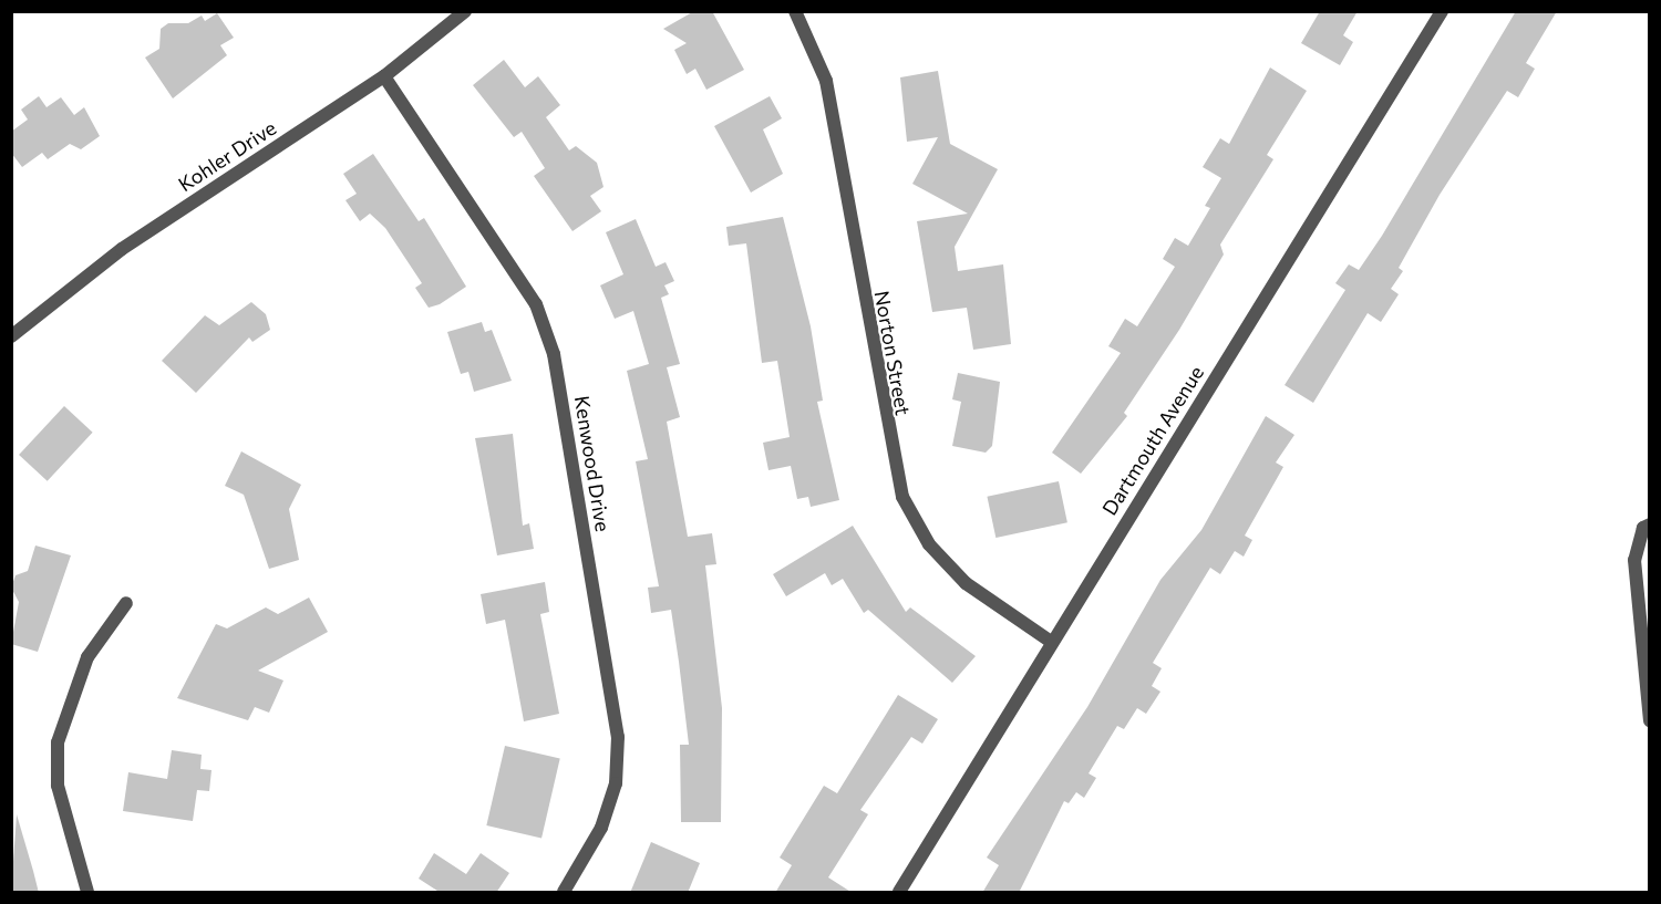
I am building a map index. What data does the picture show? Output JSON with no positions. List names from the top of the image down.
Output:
{
  "streets": {
    "street": [
      "Kohler Drive",
      "Norton Street",
      "Dartmouth Avenue",
      "Kenwood Drive"
    ]
  },
  "crossings": [
    ["Kohler Drive", "Kenwood Drive"],
    ["Norton Street", "Dartmouth Avenue"]
  ]
}
